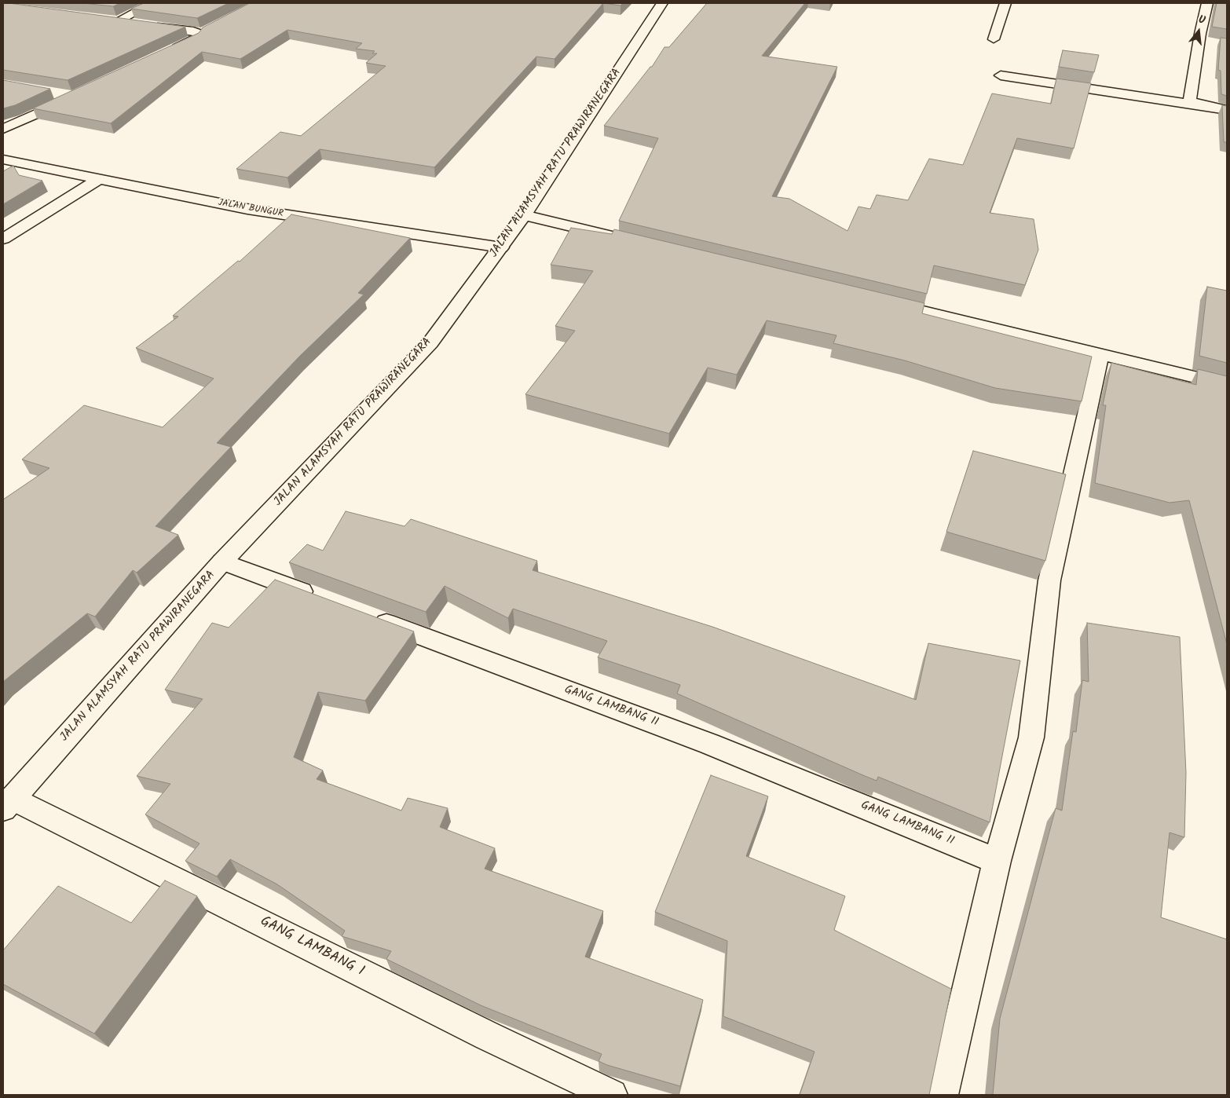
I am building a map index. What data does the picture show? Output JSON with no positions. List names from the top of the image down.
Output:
{
  "streets": {
    "street": [
      "JALAN ALAMSYAH RATU PRAWIRANEGARA",
      "JALAN BUNGUR",
      "GANG LAMBANG II",
      "GANG LAMBANG 1"
    ]
  },
  "crossings": [
    ["JALAN ALAMSYAH RATU PRAWIRANEGARA", "JALAN BUNGUR"],
    ["JALAN ALAMSYAH RATU PRAWIRANEGARA", "GANG LAMBANG 1"]
  ],
  "north": "top"
}
